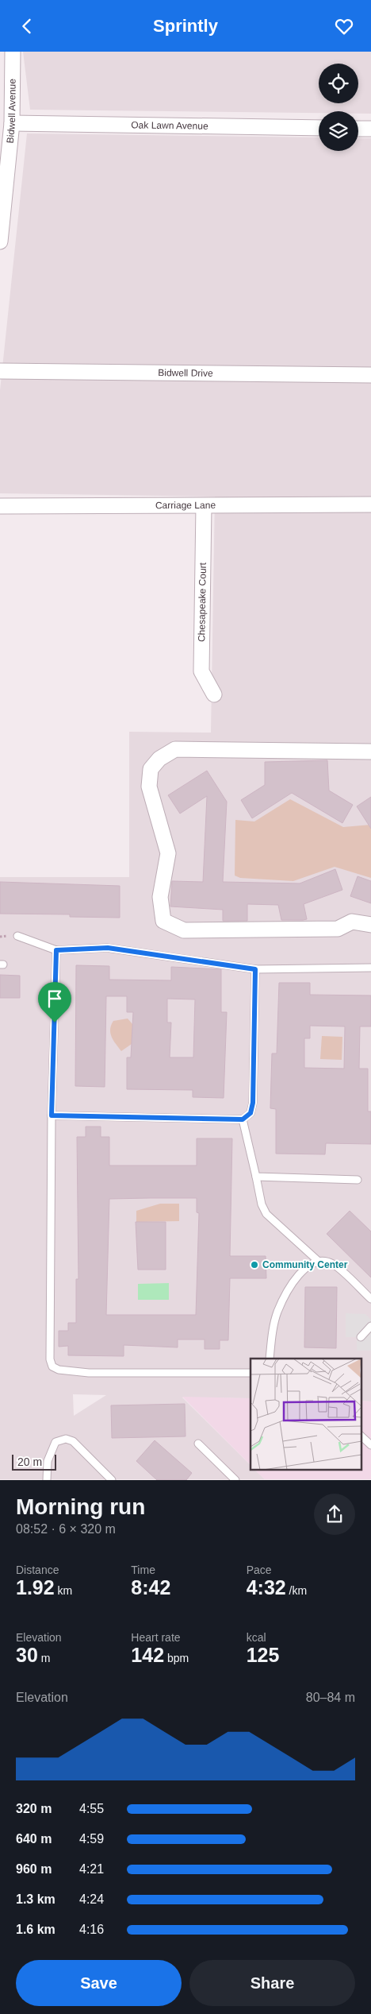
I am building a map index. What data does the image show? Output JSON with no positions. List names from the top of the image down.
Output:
{
  "streets": {
    "street": [
      "Bidwell Avenue",
      "Oak Lawn Avenue",
      "Bidwell Drive",
      "Carriage Lane",
      "Chesapeake Court"
    ]
  },
  "crossings": [
    ["Bidwell Avenue", "Oak Lawn Avenue"],
    ["Carriage Lane", "Chesapeake Court"]
  ],
  "places": ["Community Center"],
  "scale_bar": "20 m",
  "page": {
    "header": "Sprintly",
    "scale": "20 m",
    "heading": ["Morning run", "08:52 · 6 × 320 m"],
    "stats": [
      ["Distance", "1.92 km"],
      ["Time", "8:42"],
      ["Pace", "4:32 /km"],
      ["Elevation", "30 m"],
      ["Heart rate", "142 bpm"],
      ["kcal", "125"]
    ],
    "chart": ["Elevation", "80–84 m"],
    "list": [
      {
        "name": "320 m",
        "note": "4:55"
      },
      {
        "name": "640 m",
        "note": "4:59"
      },
      {
        "name": "960 m",
        "note": "4:21"
      },
      {
        "name": "1.3 km",
        "note": "4:24"
      },
      {
        "name": "1.6 km",
        "note": "4:16"
      }
    ],
    "buttons": ["Save", "Share"]
  }
}
